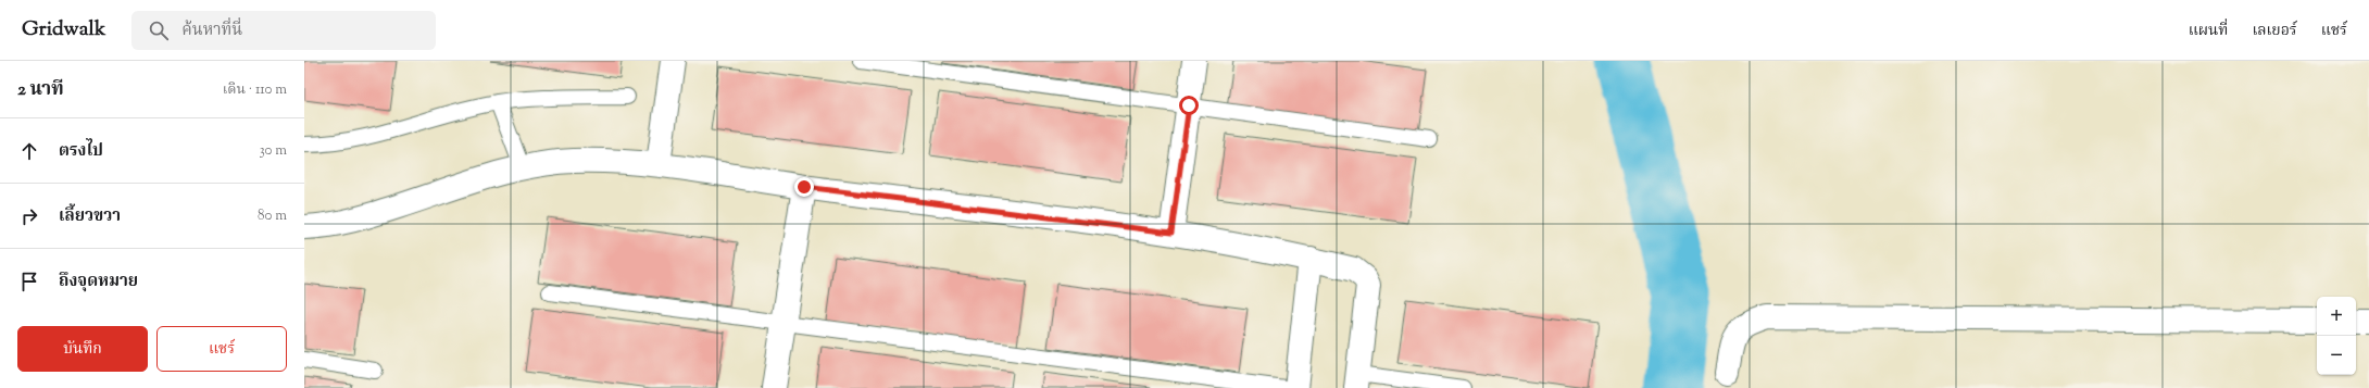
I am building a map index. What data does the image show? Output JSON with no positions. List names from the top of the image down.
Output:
{
  "page": {
    "header": "Gridwalk",
    "search": "ค้นหาที่นี่",
    "nav": ["แผนที่", "เลเยอร์", "แชร์"],
    "heading": ["2 นาที", "เดิน · 110 m"],
    "list": [
      ["ตรงไป", "30 m"],
      ["เลี้ยวขวา", "80 m"],
      "ถึงจุดหมาย"
    ],
    "map_buttons": ["+", "−"],
    "buttons": ["บันทึก", "แชร์"]
  }
}
